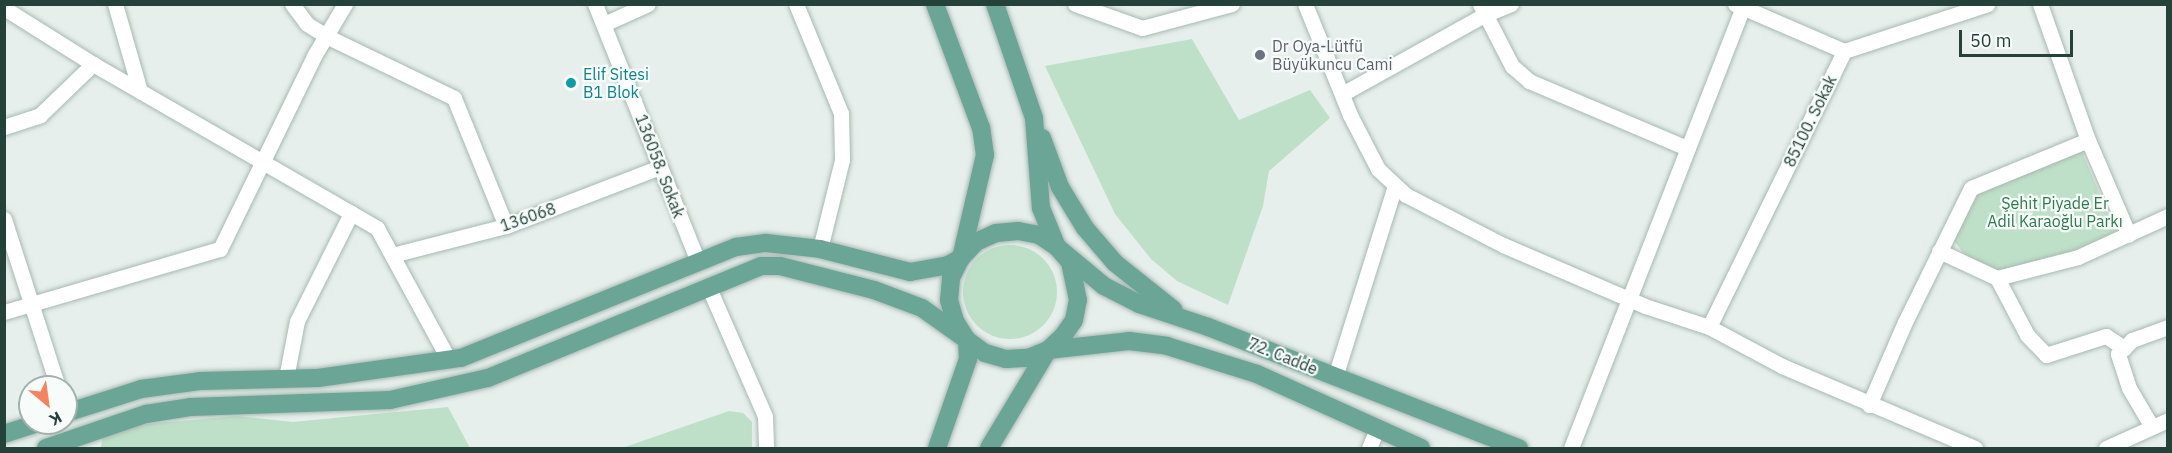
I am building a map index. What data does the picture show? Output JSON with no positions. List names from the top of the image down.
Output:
{
  "streets": {
    "main road": ["72. Cadde"],
    "street": ["85100. Sokak", "136058. Sokak", "136068"]
  },
  "crossings": [
    ["136058. Sokak", "136068"]
  ],
  "parks": ["Şehit Piyade Er Adil Karaoğlu Parkı"],
  "places": ["Dr Oya-Lütfü Büyükuncu Cami", "Elif Sitesi B1 Blok"],
  "scale_bar": "50 m",
  "north": "bottom right"
}
